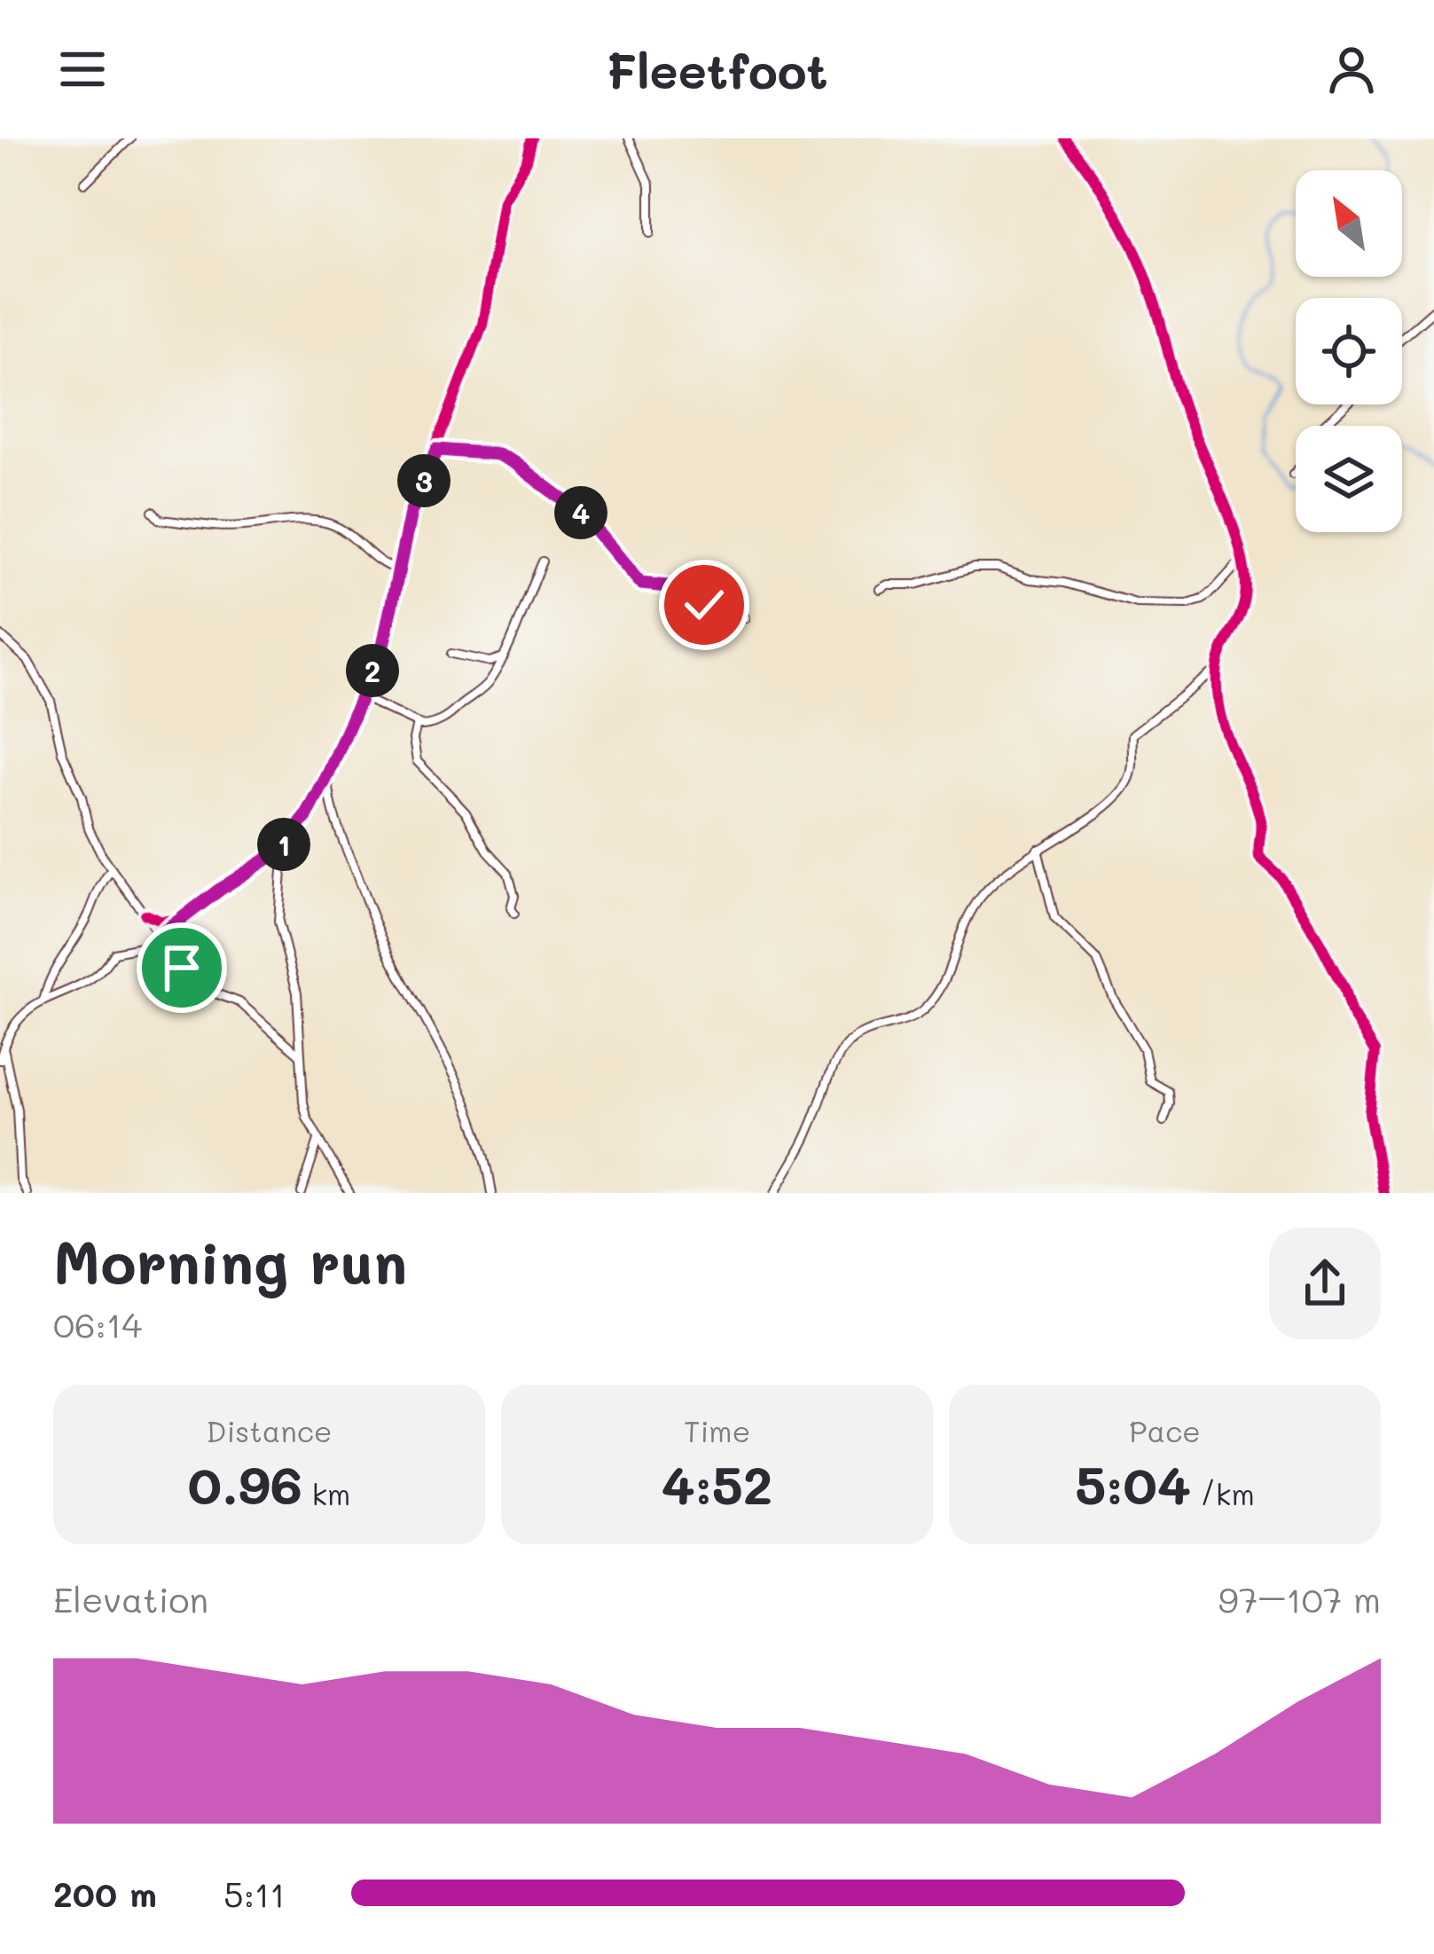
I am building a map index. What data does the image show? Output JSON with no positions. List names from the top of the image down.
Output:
{
  "north": "top left",
  "page": {
    "header": "Fleetfoot",
    "pins": [
      "3",
      "4",
      "2",
      "1"
    ],
    "heading": ["Morning run", "06:14"],
    "stats": [
      ["Distance", "0.96 km"],
      ["Time", "4:52"],
      ["Pace", "5:04 /km"]
    ],
    "chart": ["Elevation", "97–107 m"],
    "list": [
      {
        "name": "200 m",
        "note": "5:11"
      }
    ]
  }
}
